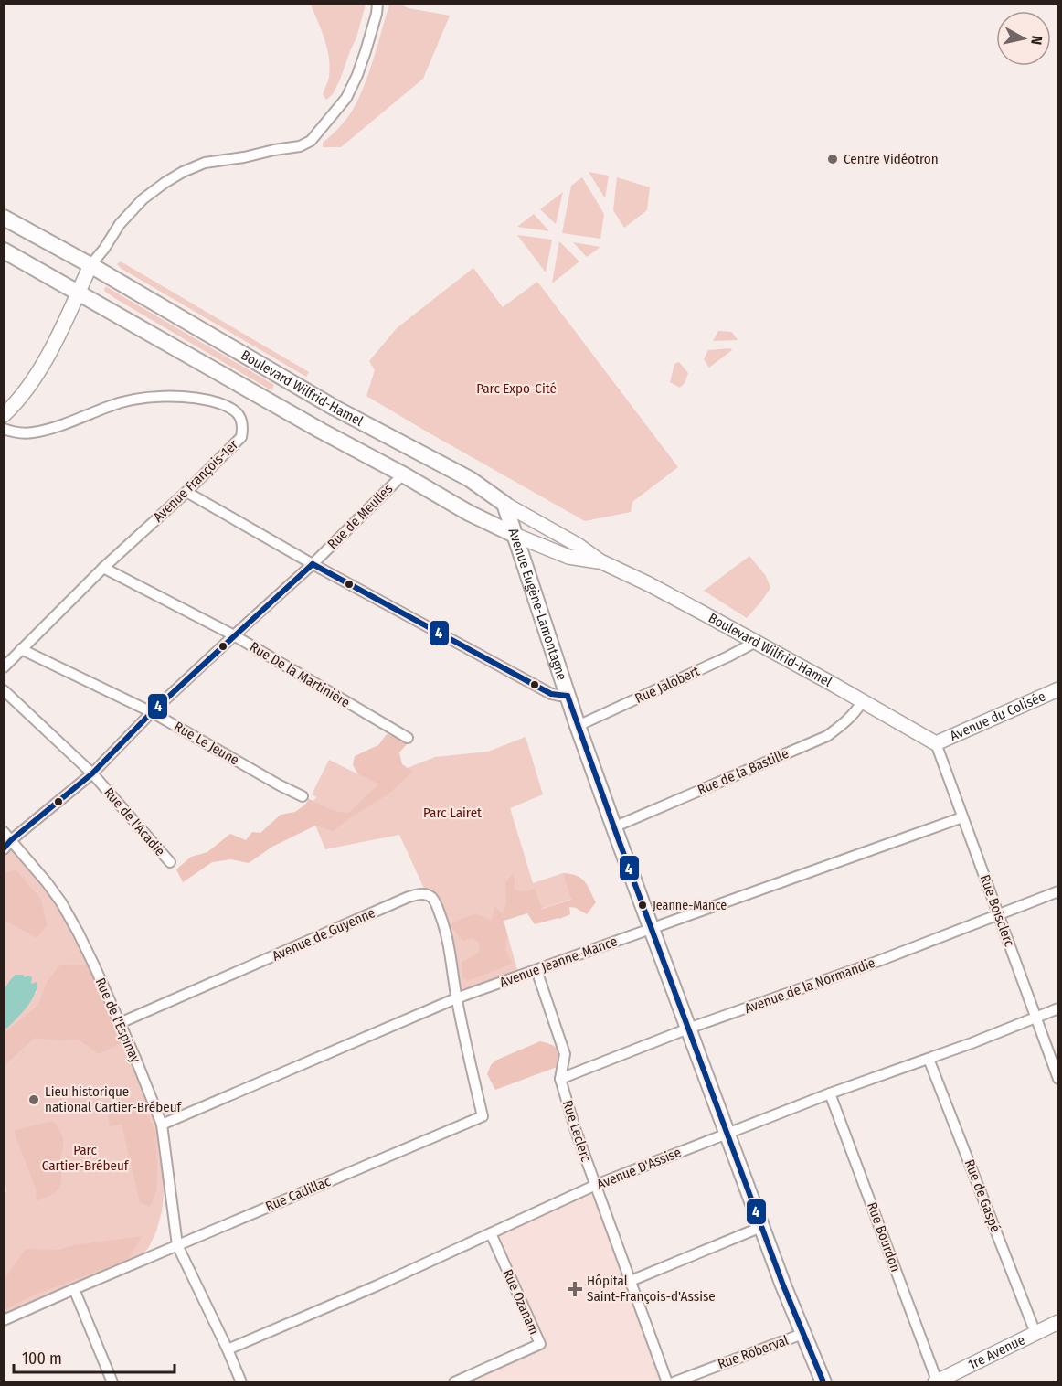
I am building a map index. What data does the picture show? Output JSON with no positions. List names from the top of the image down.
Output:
{
  "streets": {
    "main road": ["Boulevard Wilfrid-Hamel", "Avenue Eugène-Lamontagne"],
    "street": [
      "Avenue François-1er",
      "Rue de Meulles",
      "Rue De la Martinière",
      "Rue Jalobert",
      "Avenue du Colisée",
      "Rue Le Jeune",
      "Rue de la Bastille",
      "Rue de l'Acadie",
      "Rue Boisclerc",
      "Avenue de Guyenne",
      "Avenue Jeanne-Mance",
      "Avenue de la Normandie",
      "Rue de l'Espinay",
      "Rue Leclerc",
      "Avenue D'Assise",
      "Rue Cadillac",
      "Rue de Gaspé",
      "Rue Bourdon",
      "Rue Ozanam",
      "Rue Roberval",
      "1re Avenue"
    ]
  },
  "crossings": [
    ["Boulevard Wilfrid-Hamel", "Rue de Meulles"],
    ["Boulevard Wilfrid-Hamel", "Avenue Eugène-Lamontagne"],
    ["Boulevard Wilfrid-Hamel", "Rue Jalobert"],
    ["Boulevard Wilfrid-Hamel", "Avenue du Colisée"],
    ["Boulevard Wilfrid-Hamel", "Rue de la Bastille"],
    ["Boulevard Wilfrid-Hamel", "Rue Boisclerc"],
    ["Avenue François-1er", "Rue De la Martinière"],
    ["Avenue François-1er", "Rue Le Jeune"],
    ["Rue de Meulles", "Rue De la Martinière"],
    ["Rue de Meulles", "Rue Le Jeune"],
    ["Rue de Meulles", "Rue de l'Acadie"],
    ["Rue de Meulles", "Rue de l'Espinay"],
    ["Avenue Eugène-Lamontagne", "Rue Jalobert"],
    ["Avenue Eugène-Lamontagne", "Rue de la Bastille"],
    ["Avenue Eugène-Lamontagne", "Avenue Jeanne-Mance"],
    ["Avenue Eugène-Lamontagne", "Avenue de la Normandie"],
    ["Avenue Eugène-Lamontagne", "Avenue D'Assise"],
    ["Avenue Eugène-Lamontagne", "Rue Roberval"],
    ["Avenue du Colisée", "Rue Boisclerc"],
    ["Rue Boisclerc", "Avenue Jeanne-Mance"],
    ["Rue Boisclerc", "Avenue de la Normandie"],
    ["Rue Boisclerc", "Avenue D'Assise"],
    ["Avenue de Guyenne", "Avenue Jeanne-Mance"],
    ["Avenue de Guyenne", "Rue de l'Espinay"],
    ["Avenue de Guyenne", "Rue Cadillac"],
    ["Avenue Jeanne-Mance", "Rue de l'Espinay"],
    ["Avenue Jeanne-Mance", "Rue Leclerc"],
    ["Avenue Jeanne-Mance", "Rue Cadillac"],
    ["Avenue de la Normandie", "Rue Leclerc"],
    ["Rue de l'Espinay", "Avenue D'Assise"],
    ["Rue de l'Espinay", "Rue Cadillac"],
    ["Rue Leclerc", "Avenue D'Assise"],
    ["Avenue D'Assise", "Rue de Gaspé"],
    ["Avenue D'Assise", "Rue Bourdon"],
    ["Avenue D'Assise", "Rue Ozanam"],
    ["Rue de Gaspé", "1re Avenue"],
    ["Rue Bourdon", "1re Avenue"]
  ],
  "parks": ["Parc Expo-Cité", "Parc Lairet", "Parc Cartier-Brébeuf"],
  "places": {
    "other": ["Centre Vidéotron", "Jeanne-Mance", "Lieu historique national Cartier-Brébeuf"],
    "health": ["Hôpital Saint-François-d'Assise"]
  },
  "lines": ["transit line 4"],
  "scale_bar": "100 m",
  "north": "right"
}
